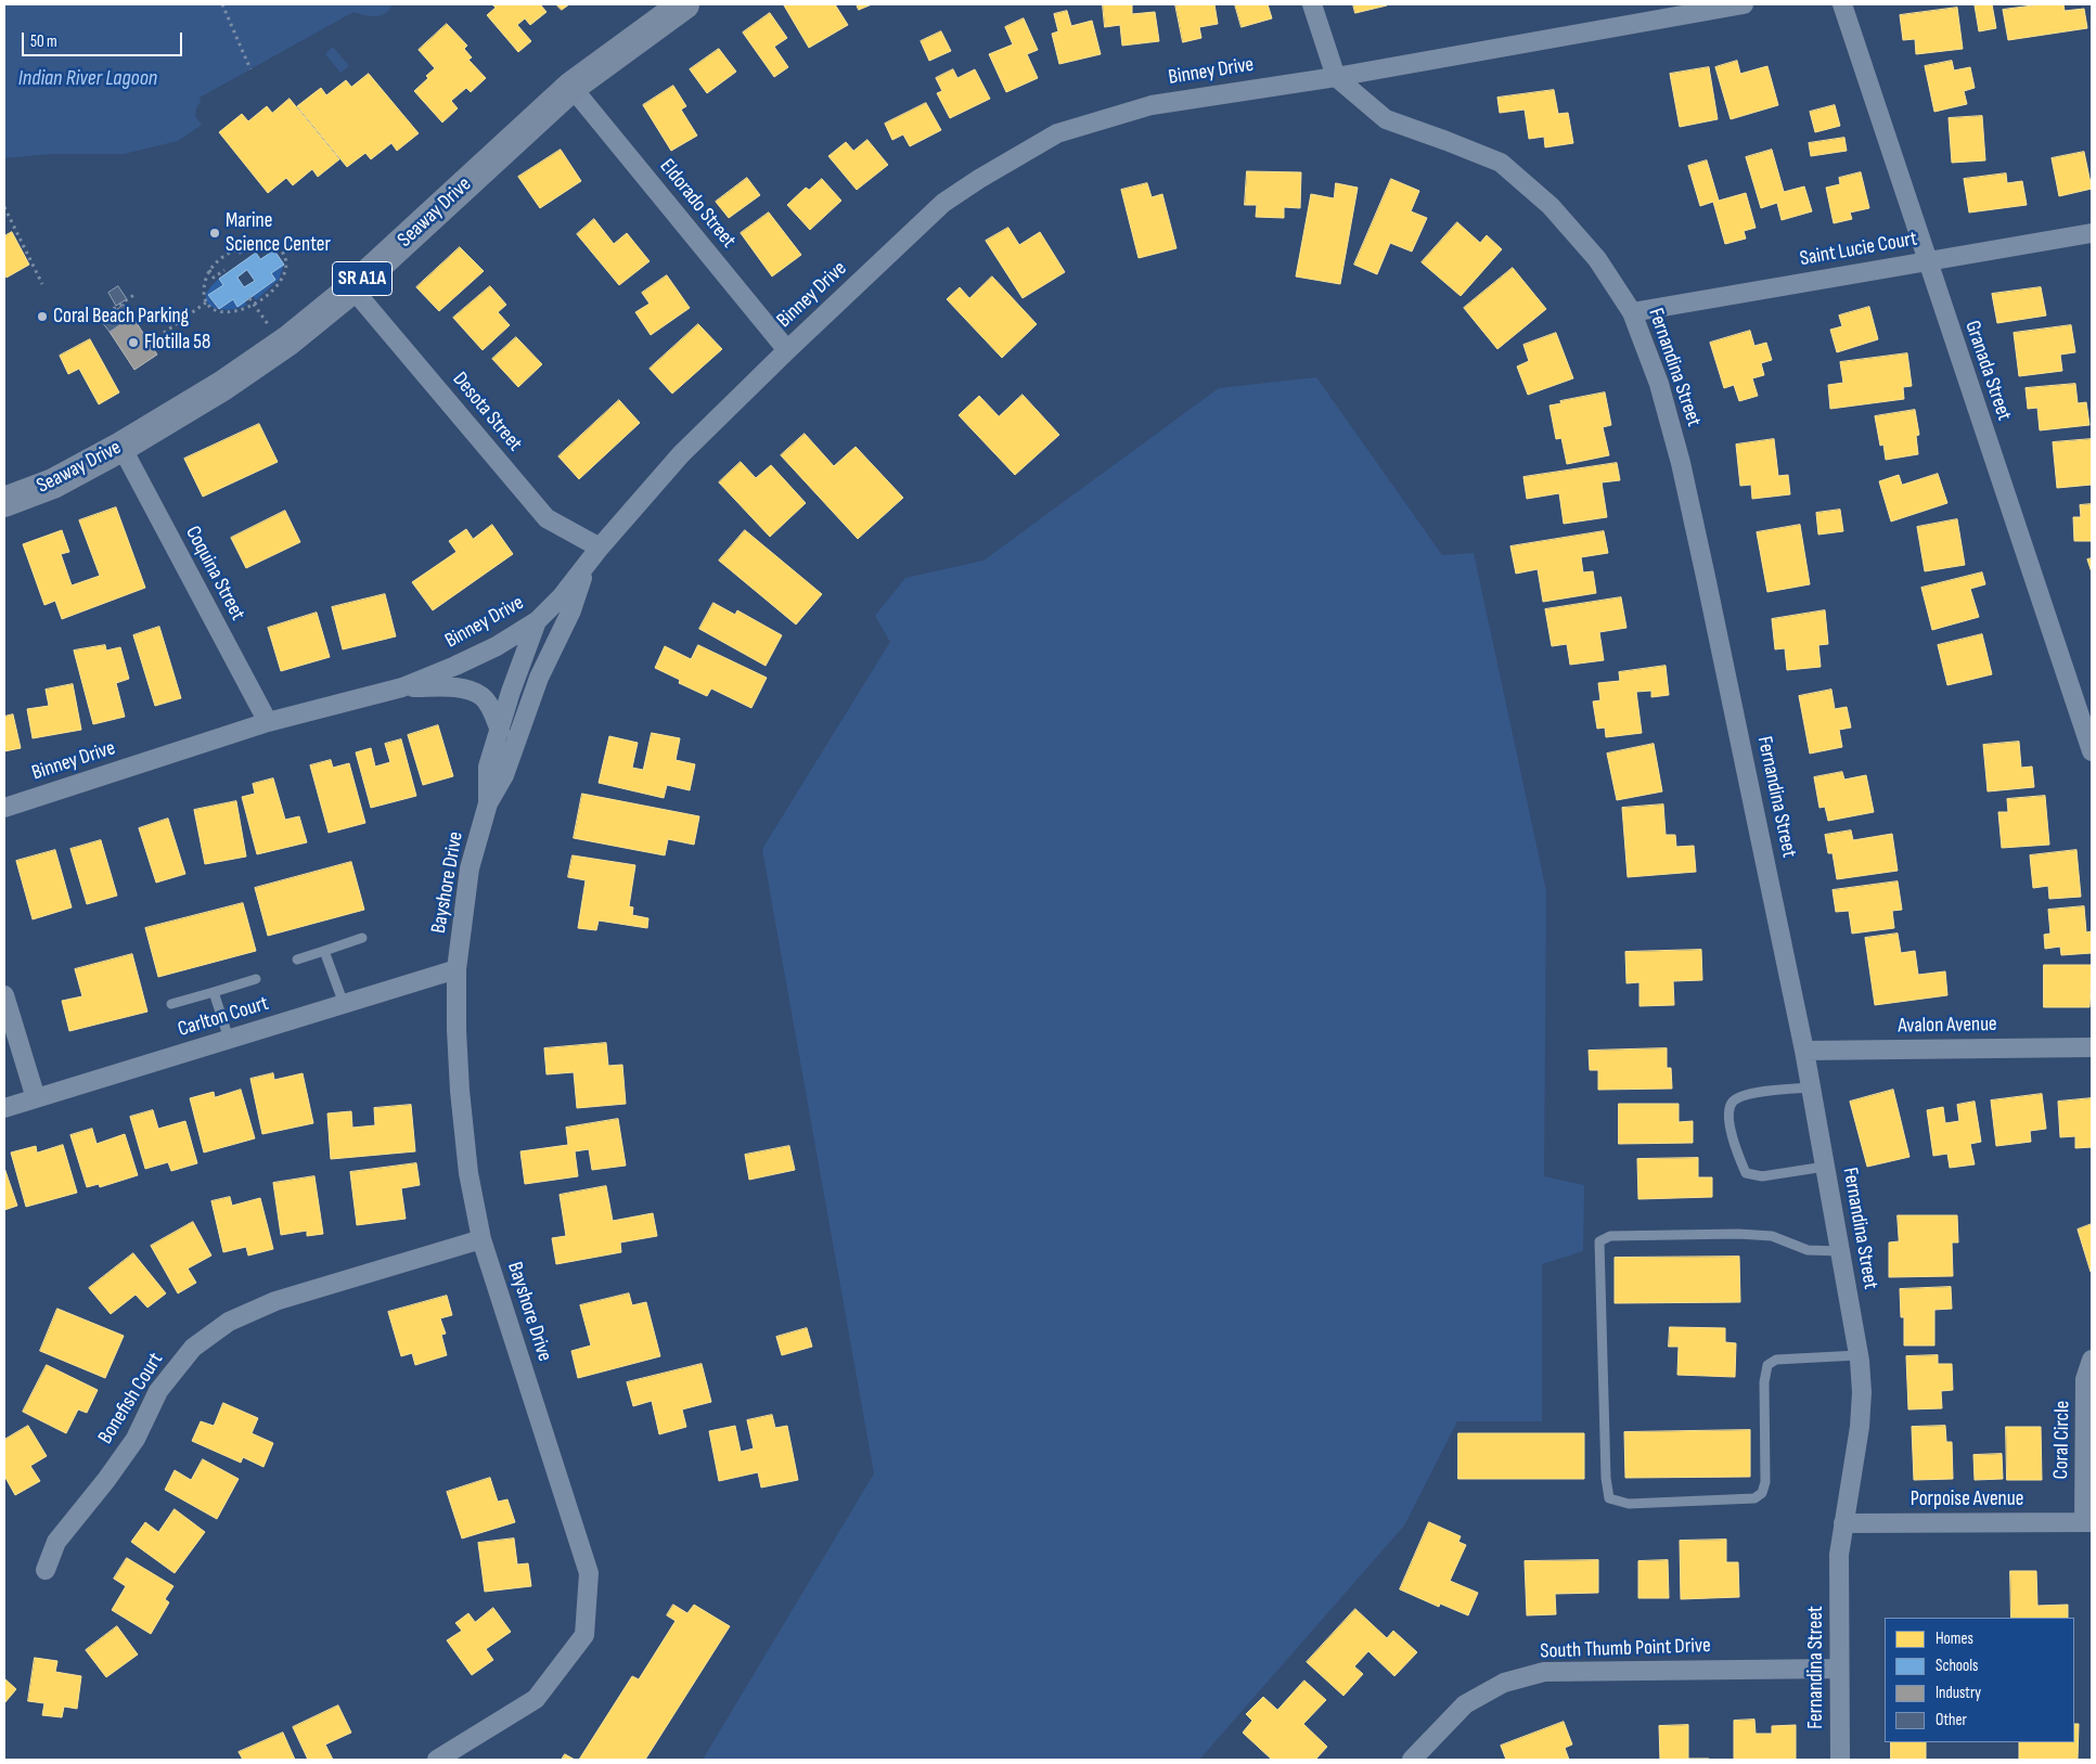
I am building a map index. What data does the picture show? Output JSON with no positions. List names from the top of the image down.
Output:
{
  "streets": {
    "main road": ["Seaway Drive", "SR A1A"],
    "street": [
      "Binney Drive",
      "Eldorado Street",
      "Saint Lucie Court",
      "Fernandina Street",
      "Granada Street",
      "Desota Street",
      "Coquina Street",
      "Bayshore Drive",
      "Carlton Court",
      "Avalon Avenue",
      "Bonefish Court",
      "Coral Circle",
      "Porpoise Avenue",
      "South Thumb Point Drive"
    ]
  },
  "crossings": [
    ["Binney Drive", "Eldorado Street"],
    ["Binney Drive", "Fernandina Street"],
    ["Binney Drive", "Desota Street"],
    ["Binney Drive", "Coquina Street"],
    ["Binney Drive", "Bayshore Drive"],
    ["Eldorado Street", "Seaway Drive"],
    ["Seaway Drive", "Desota Street"],
    ["Seaway Drive", "Coquina Street"],
    ["Saint Lucie Court", "Fernandina Street"],
    ["Saint Lucie Court", "Granada Street"],
    ["Fernandina Street", "Avalon Avenue"],
    ["Fernandina Street", "Porpoise Avenue"],
    ["Fernandina Street", "South Thumb Point Drive"],
    ["Bayshore Drive", "Carlton Court"],
    ["Bayshore Drive", "Bonefish Court"],
    ["Coral Circle", "Porpoise Avenue"]
  ],
  "water": ["Indian River Lagoon"],
  "places": ["Marine Science Center", "Coral Beach Parking", "Flotilla 58"],
  "legend": [
    "Homes",
    "Schools",
    "Industry",
    "Other"
  ],
  "scale_bar": "50 m"
}
